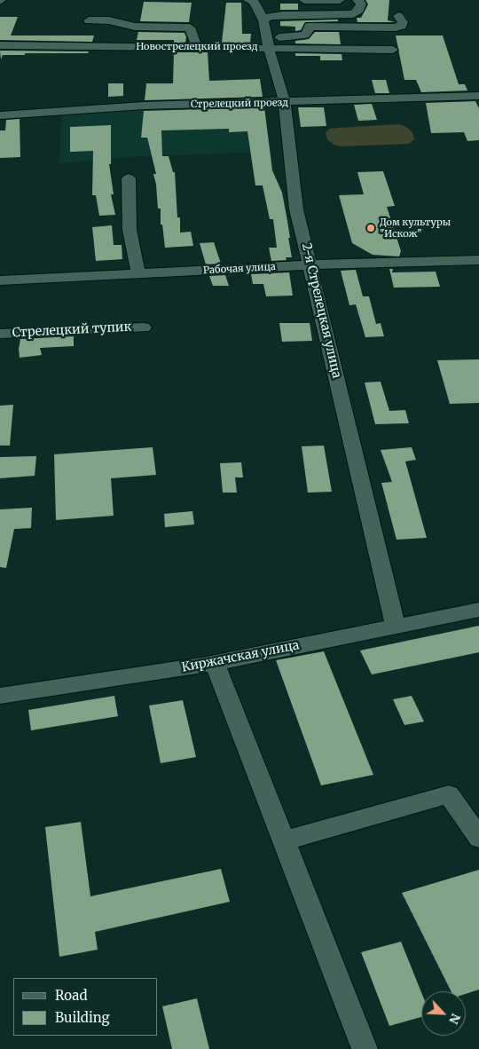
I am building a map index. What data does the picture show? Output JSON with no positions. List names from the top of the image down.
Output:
{
  "streets": {
    "street": [
      "Новострелецкий проезд",
      "Стрелецкий проезд",
      "Рабочая улица",
      "2-я Стрелецкая улица",
      "Стрелецкий тупик",
      "Киржачская улица"
    ]
  },
  "crossings": [
    ["Новострелецкий проезд", "2-я Стрелецкая улица"],
    ["Стрелецкий проезд", "2-я Стрелецкая улица"],
    ["Рабочая улица", "2-я Стрелецкая улица"],
    ["2-я Стрелецкая улица", "Киржачская улица"]
  ],
  "places": ["Дом культуры \"Искож\""],
  "legend": ["Road", "Building"],
  "north": "bottom right"
}
